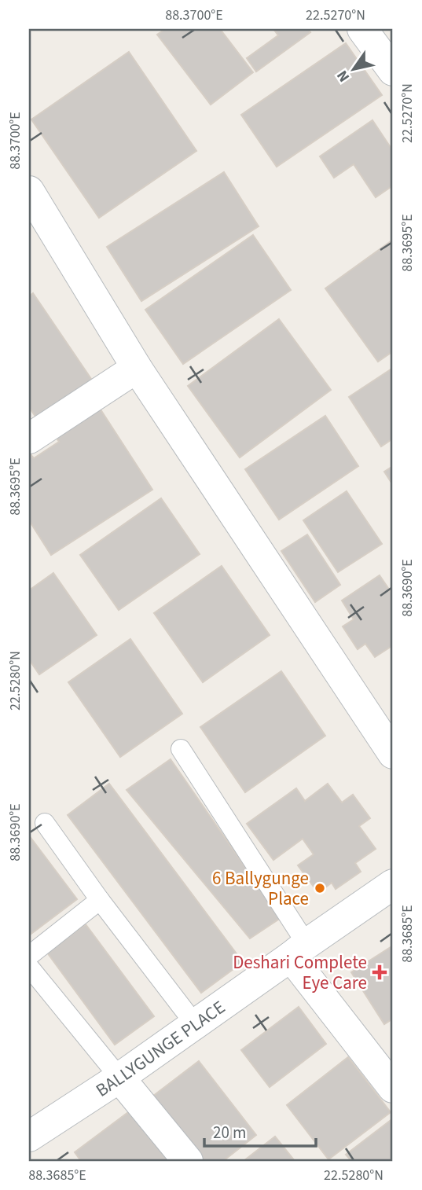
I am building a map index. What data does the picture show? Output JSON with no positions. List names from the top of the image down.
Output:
{
  "streets": {
    "street": ["BALLYGUNGE PLACE"]
  },
  "places": {
    "other": ["6 Ballygunge Place"],
    "health": ["Deshari Complete Eye Care"]
  },
  "scale_bar": "20 m",
  "north": "bottom left",
  "coordinates": [
    "88.3700°E",
    "22.5270°N",
    "88.3695°E",
    "88.3690°E",
    "22.5280°N",
    "88.3685°E"
  ]
}
